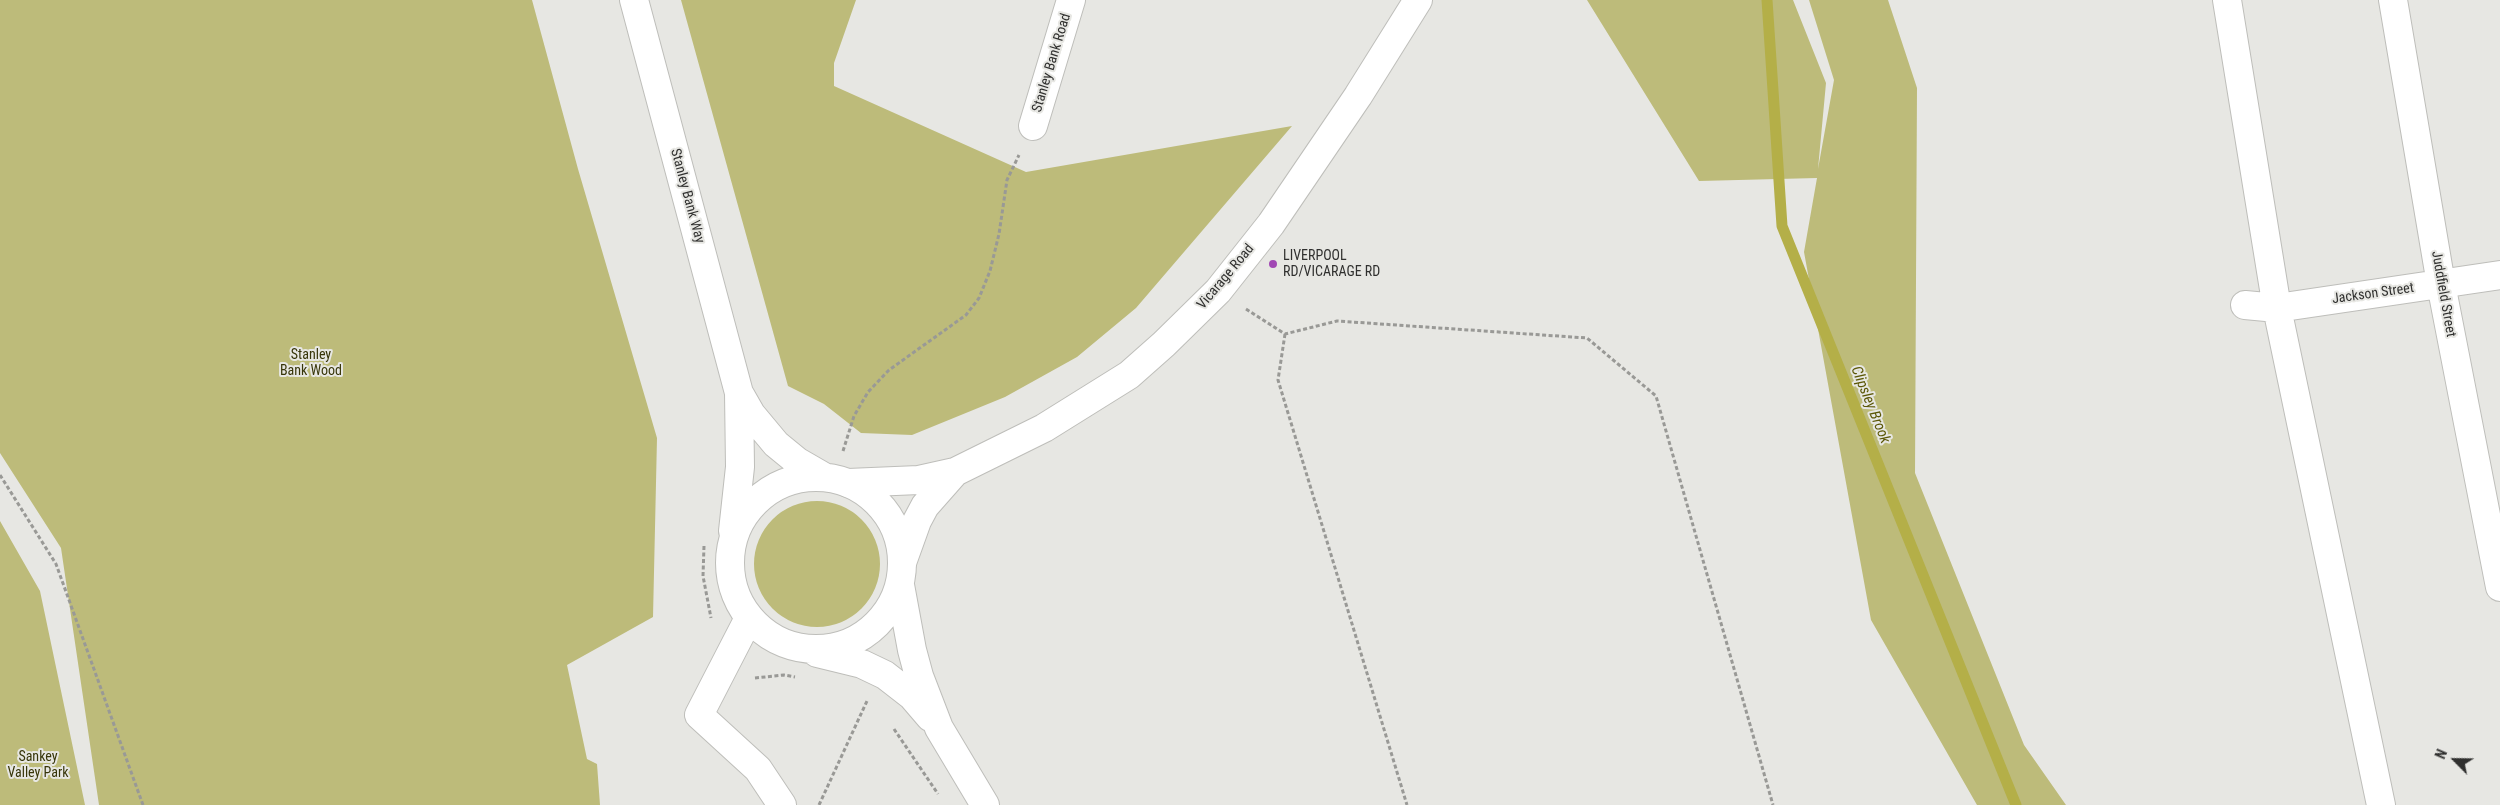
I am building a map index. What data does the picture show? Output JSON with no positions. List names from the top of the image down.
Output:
{
  "streets": {
    "main road": [
      "Stanley Bank Road",
      "Stanley Bank Way",
      "Vicarage Road",
      "Jackson Street",
      "Juddfield Street"
    ]
  },
  "crossings": [
    ["Stanley Bank Way", "Vicarage Road"],
    ["Jackson Street", "Juddfield Street"]
  ],
  "water": ["Clipsley Brook"],
  "parks": ["Stanley Bank Wood", "Sankey Valley Park"],
  "places": ["LIVERPOOL RD/VICARAGE RD"],
  "north": "top left"
}
